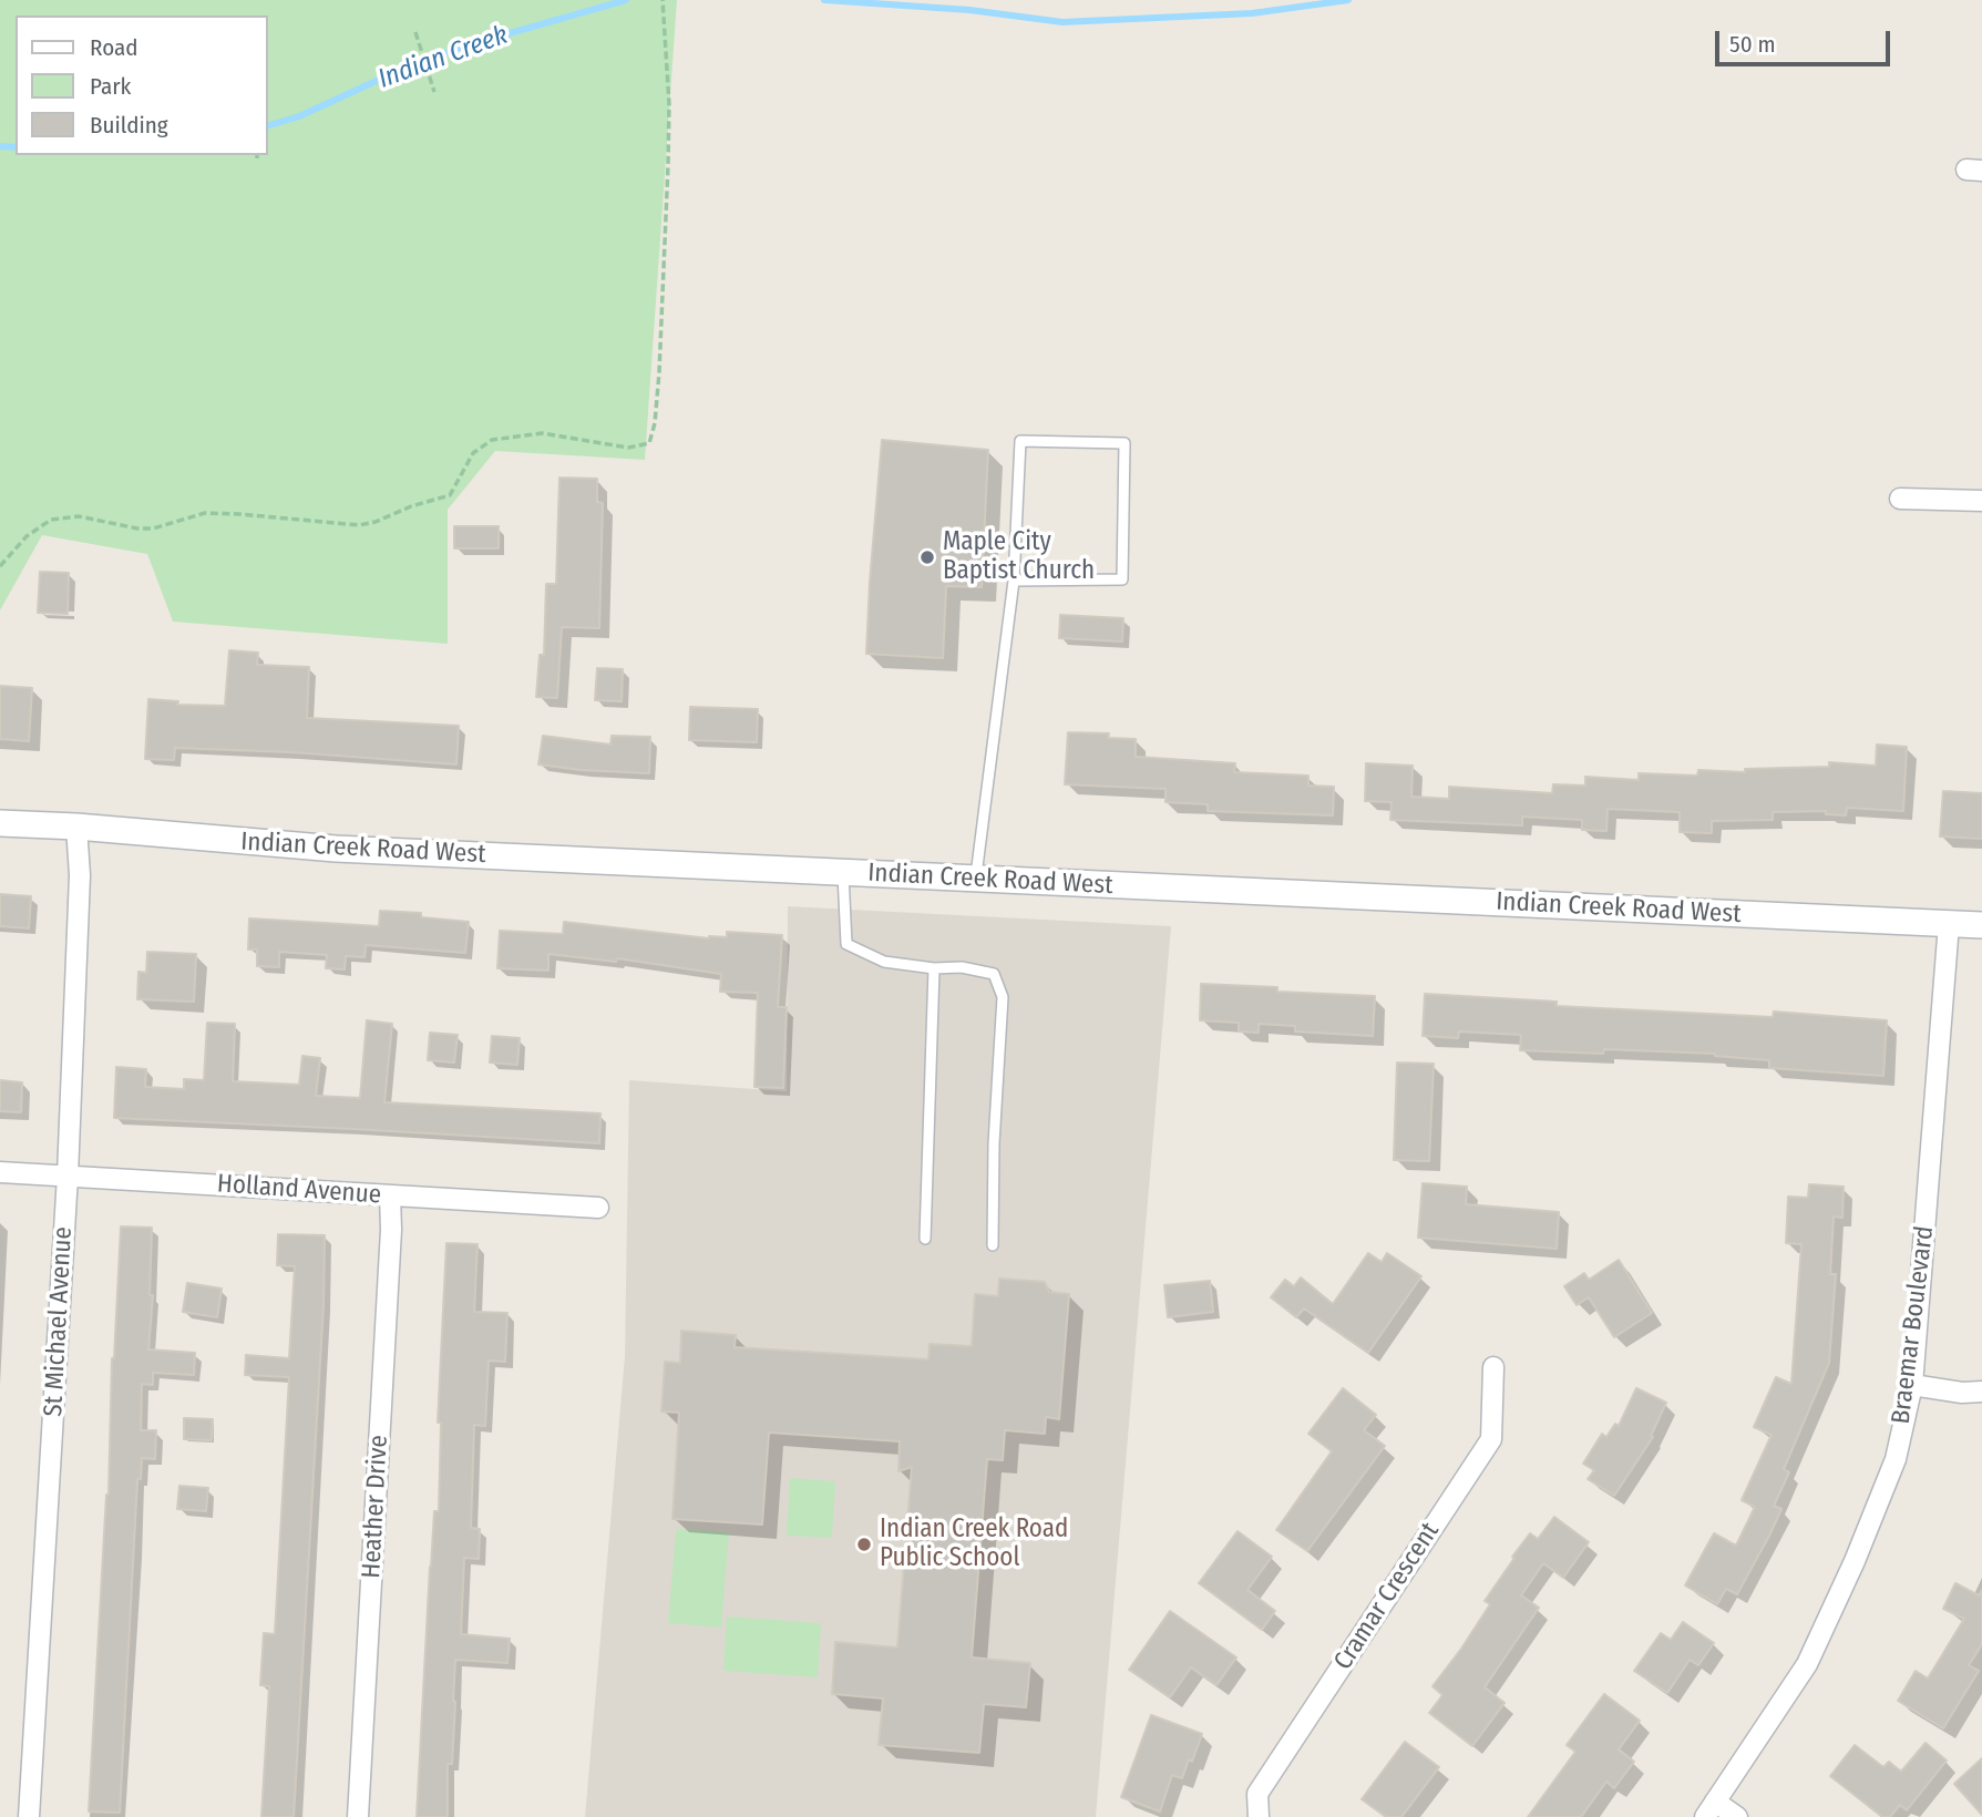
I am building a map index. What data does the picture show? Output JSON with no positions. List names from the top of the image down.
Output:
{
  "streets": {
    "street": [
      "Indian Creek Road West",
      "Holland Avenue",
      "St Michael Avenue",
      "Braemar Boulevard",
      "Heather Drive",
      "Cramar Crescent"
    ]
  },
  "crossings": [
    ["Indian Creek Road West", "St Michael Avenue"],
    ["Indian Creek Road West", "Braemar Boulevard"],
    ["Holland Avenue", "St Michael Avenue"],
    ["Holland Avenue", "Heather Drive"]
  ],
  "water": ["Indian Creek"],
  "places": ["Maple City Baptist Church", "Indian Creek Road Public School"],
  "legend": ["Road", "Park", "Building"],
  "scale_bar": "50 m"
}
